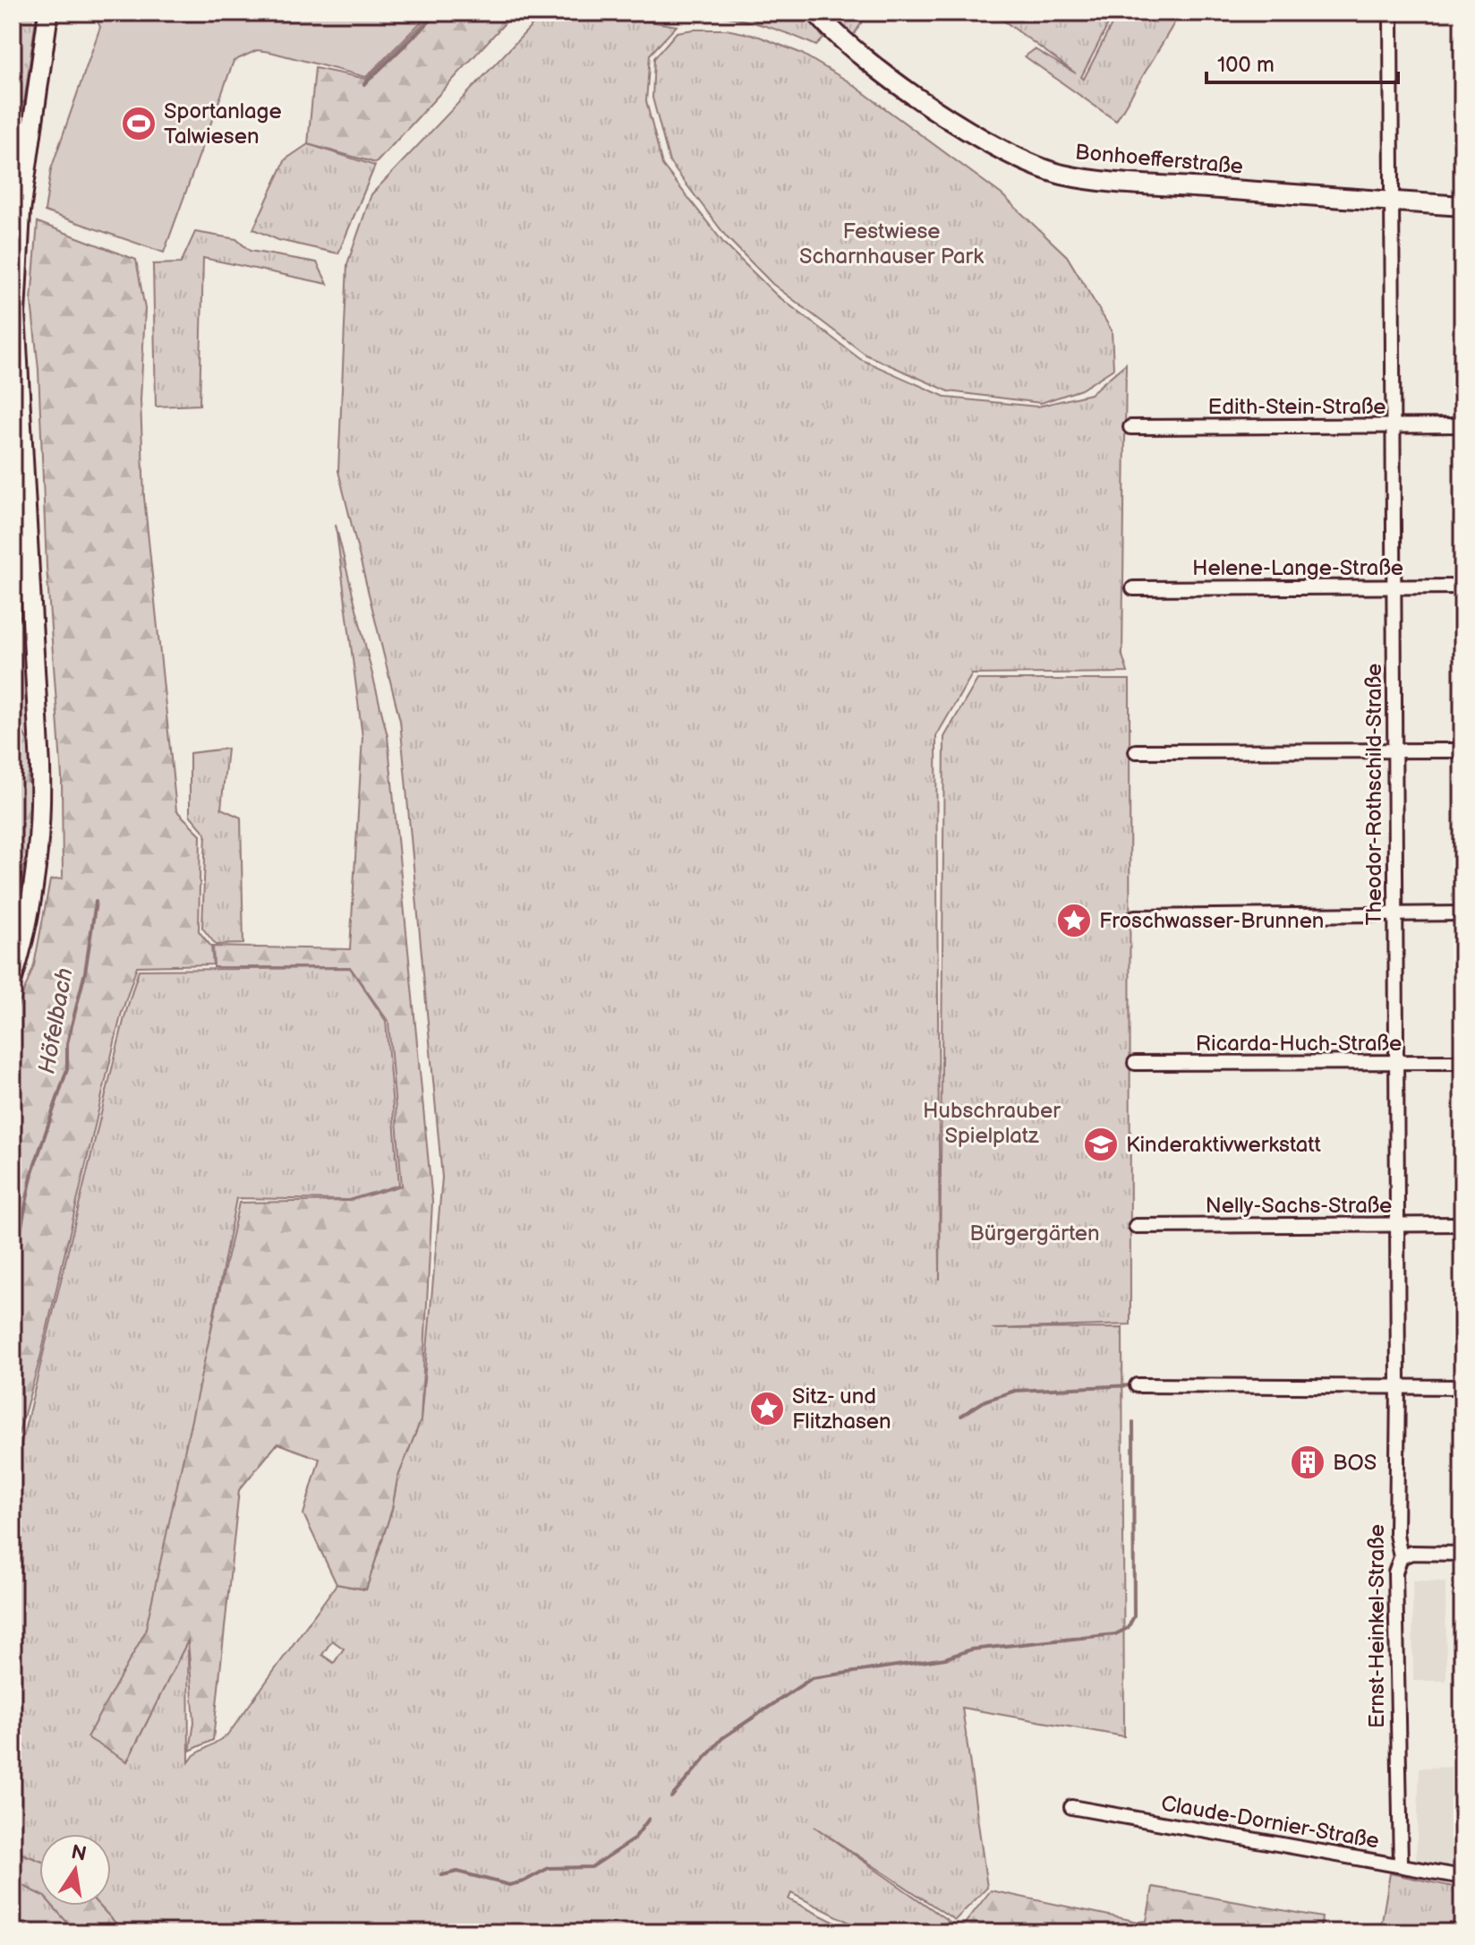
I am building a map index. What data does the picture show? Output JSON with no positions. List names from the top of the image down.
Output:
{
  "streets": {
    "main road": ["Bonhoefferstraße"],
    "street": [
      "Edith-Stein-Straße",
      "Helene-Lange-Straße",
      "Theodor-Rothschild-Straße",
      "Ricarda-Huch-Straße",
      "Nelly-Sachs-Straße",
      "Ernst-Heinkel-Straße",
      "Claude-Dornier-Straße"
    ]
  },
  "crossings": [
    ["Bonhoefferstraße", "Theodor-Rothschild-Straße"],
    ["Edith-Stein-Straße", "Theodor-Rothschild-Straße"],
    ["Helene-Lange-Straße", "Theodor-Rothschild-Straße"],
    ["Theodor-Rothschild-Straße", "Ricarda-Huch-Straße"],
    ["Theodor-Rothschild-Straße", "Nelly-Sachs-Straße"],
    ["Theodor-Rothschild-Straße", "Ernst-Heinkel-Straße"],
    ["Ernst-Heinkel-Straße", "Claude-Dornier-Straße"]
  ],
  "water": ["Höfelbach"],
  "parks": ["Festwiese Scharnhauser Park", "Hubschrauber Spielplatz", "Bürgergärten"],
  "places": {
    "sports": ["Sportanlage Talwiesen"],
    "place": ["Froschwasser-Brunnen", "Sitz- und Flitzhasen"],
    "school or university": ["Kinderaktivwerkstatt"],
    "building": ["BOS"]
  },
  "scale_bar": "100 m",
  "north": "top"
}
